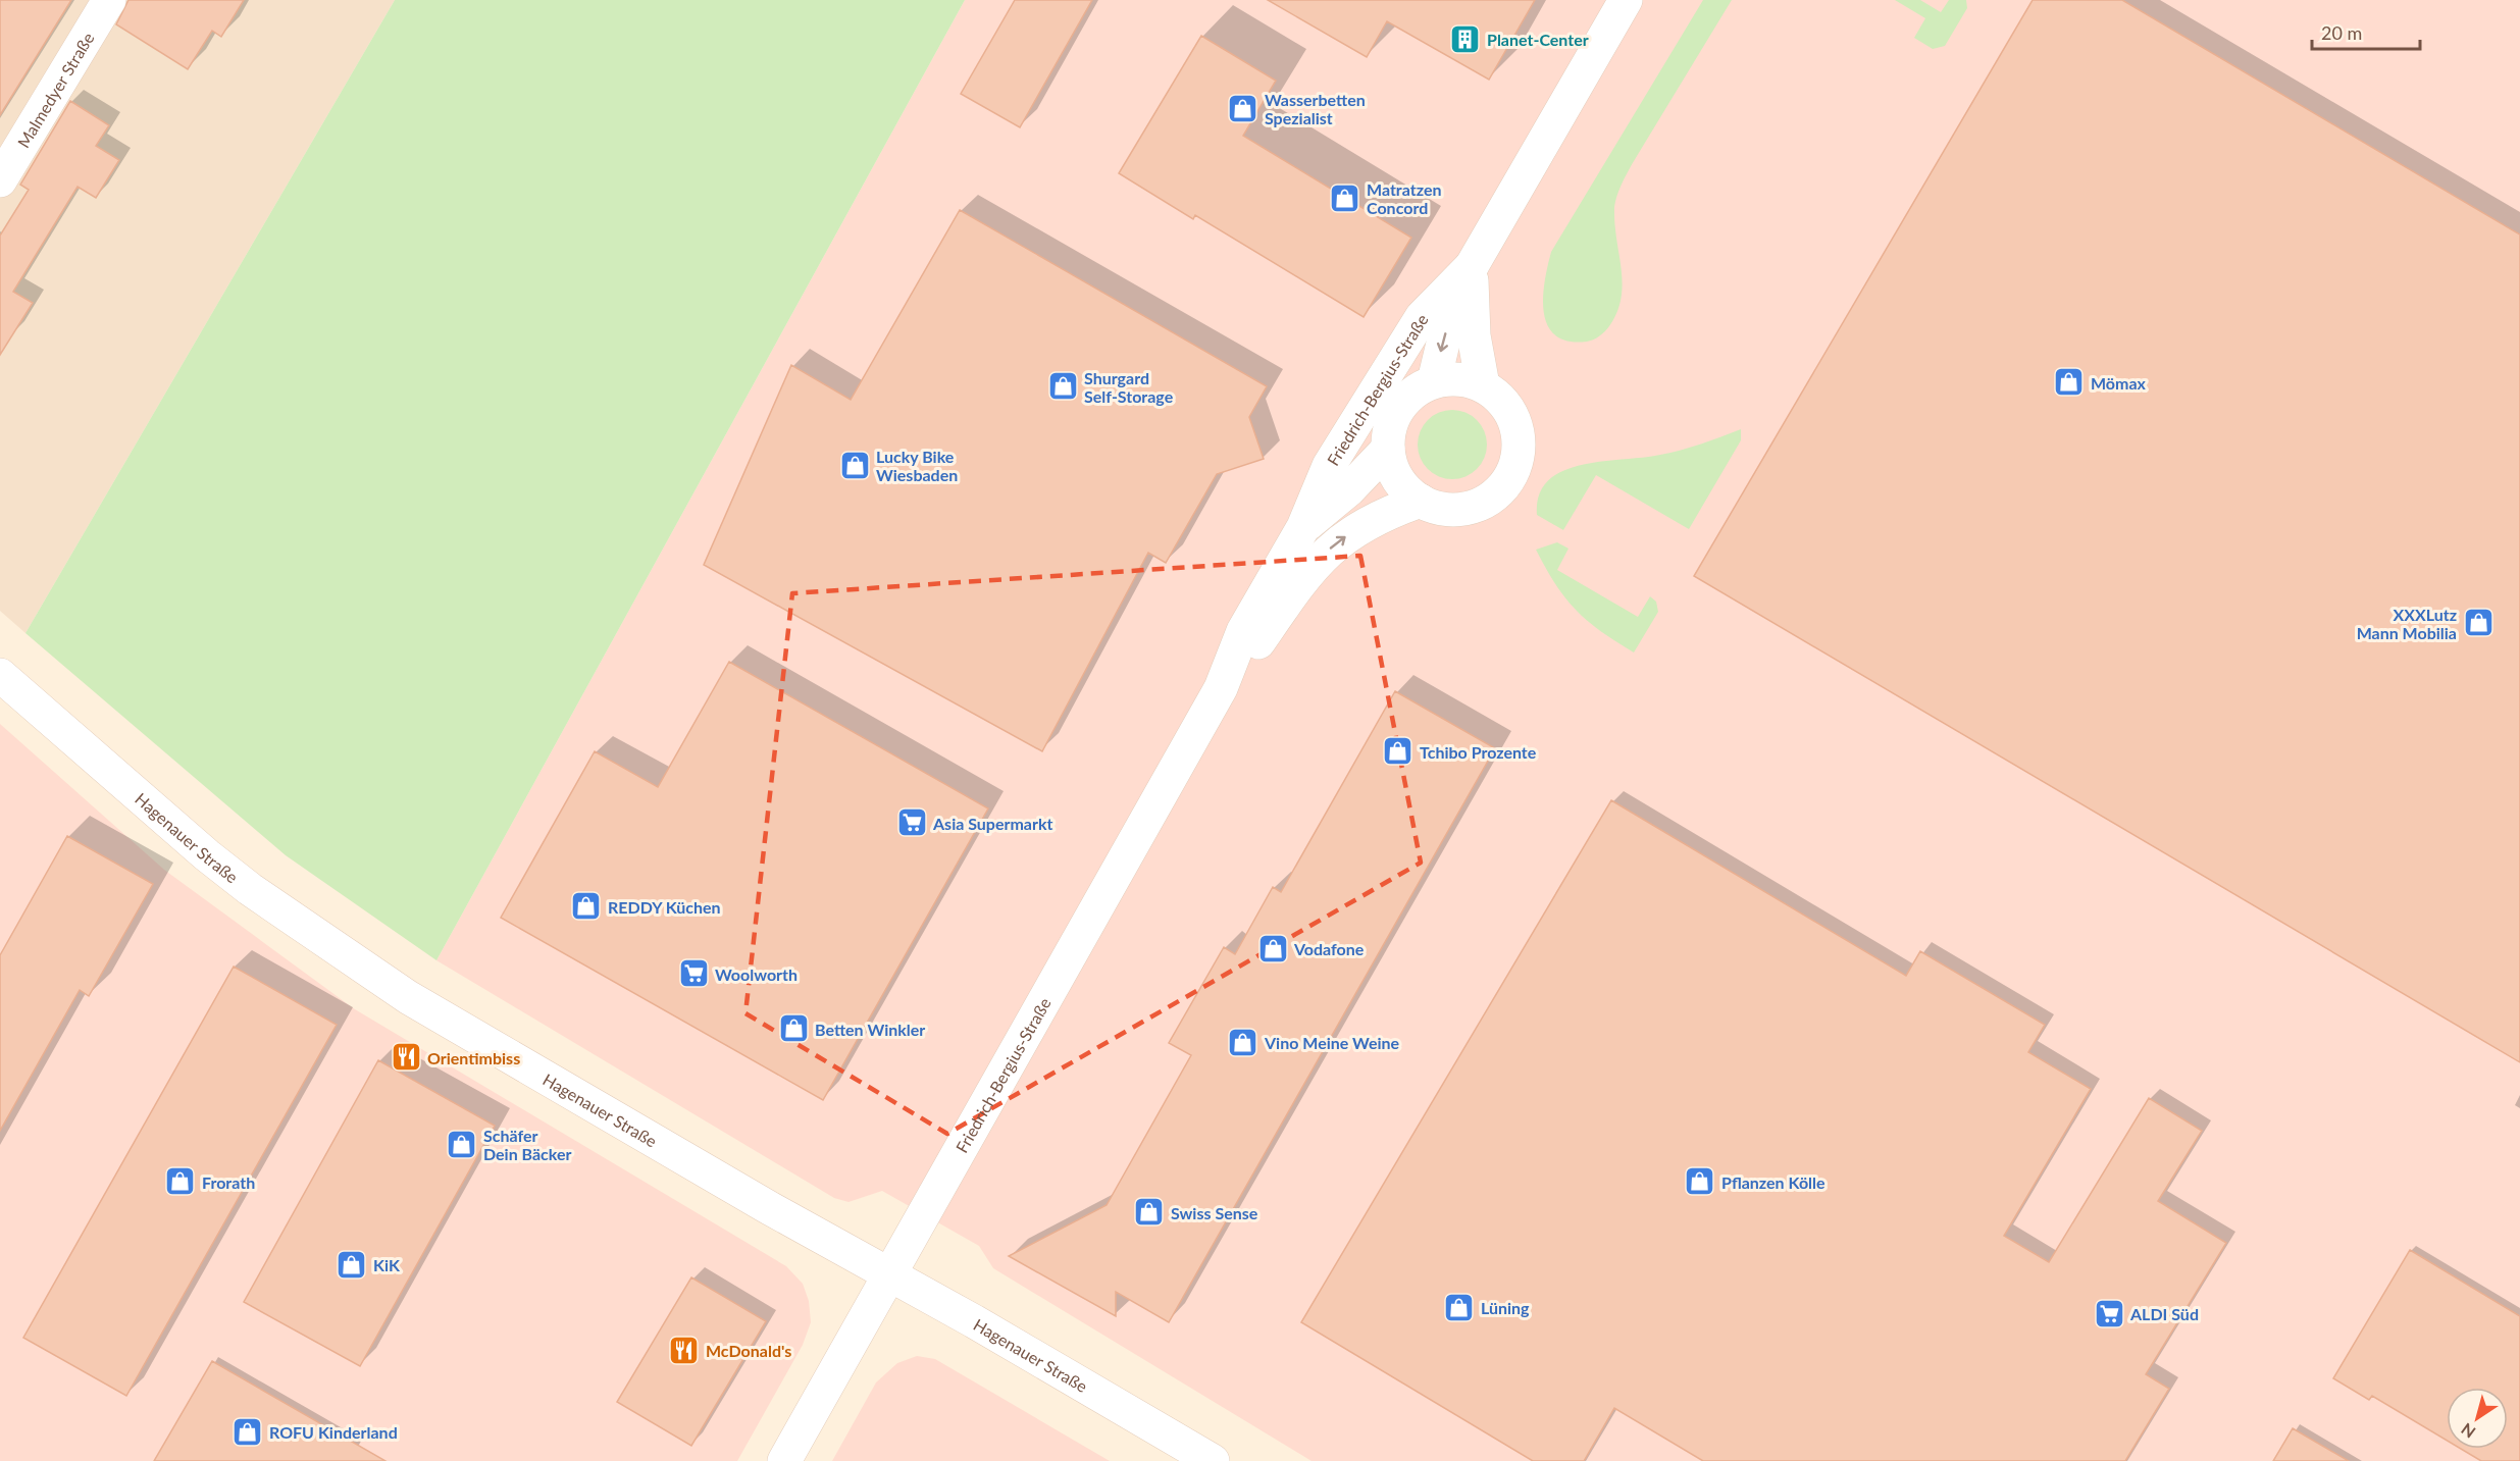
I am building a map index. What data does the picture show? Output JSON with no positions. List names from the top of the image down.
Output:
{
  "streets": {
    "street": ["Malmedyer Straße", "Friedrich-Bergius-Straße", "Hagenauer Straße"]
  },
  "crossings": [
    ["Friedrich-Bergius-Straße", "Hagenauer Straße"]
  ],
  "places": {
    "building": ["Planet-Center"],
    "shop": [
      "Wasserbetten Spezialist",
      "Matratzen Concord",
      "Mömax",
      "Shurgard Self-Storage",
      "Lucky Bike Wiesbaden",
      "XXXLutz Mann Mobilia",
      "Tchibo Prozente",
      "REDDY Küchen",
      "Vodafone",
      "Betten Winkler",
      "Vino Meine Weine",
      "Schäfer Dein Bäcker",
      "Frorath",
      "Pflanzen Kölle",
      "Swiss Sense",
      "KiK",
      "Lüning",
      "ROFU Kinderland"
    ],
    "supermarket": ["Asia Supermarkt", "Woolworth", "ALDI Süd"],
    "restaurant": ["Orientimbiss", "McDonald's"]
  },
  "scale_bar": "20 m",
  "north": "bottom left"
}
